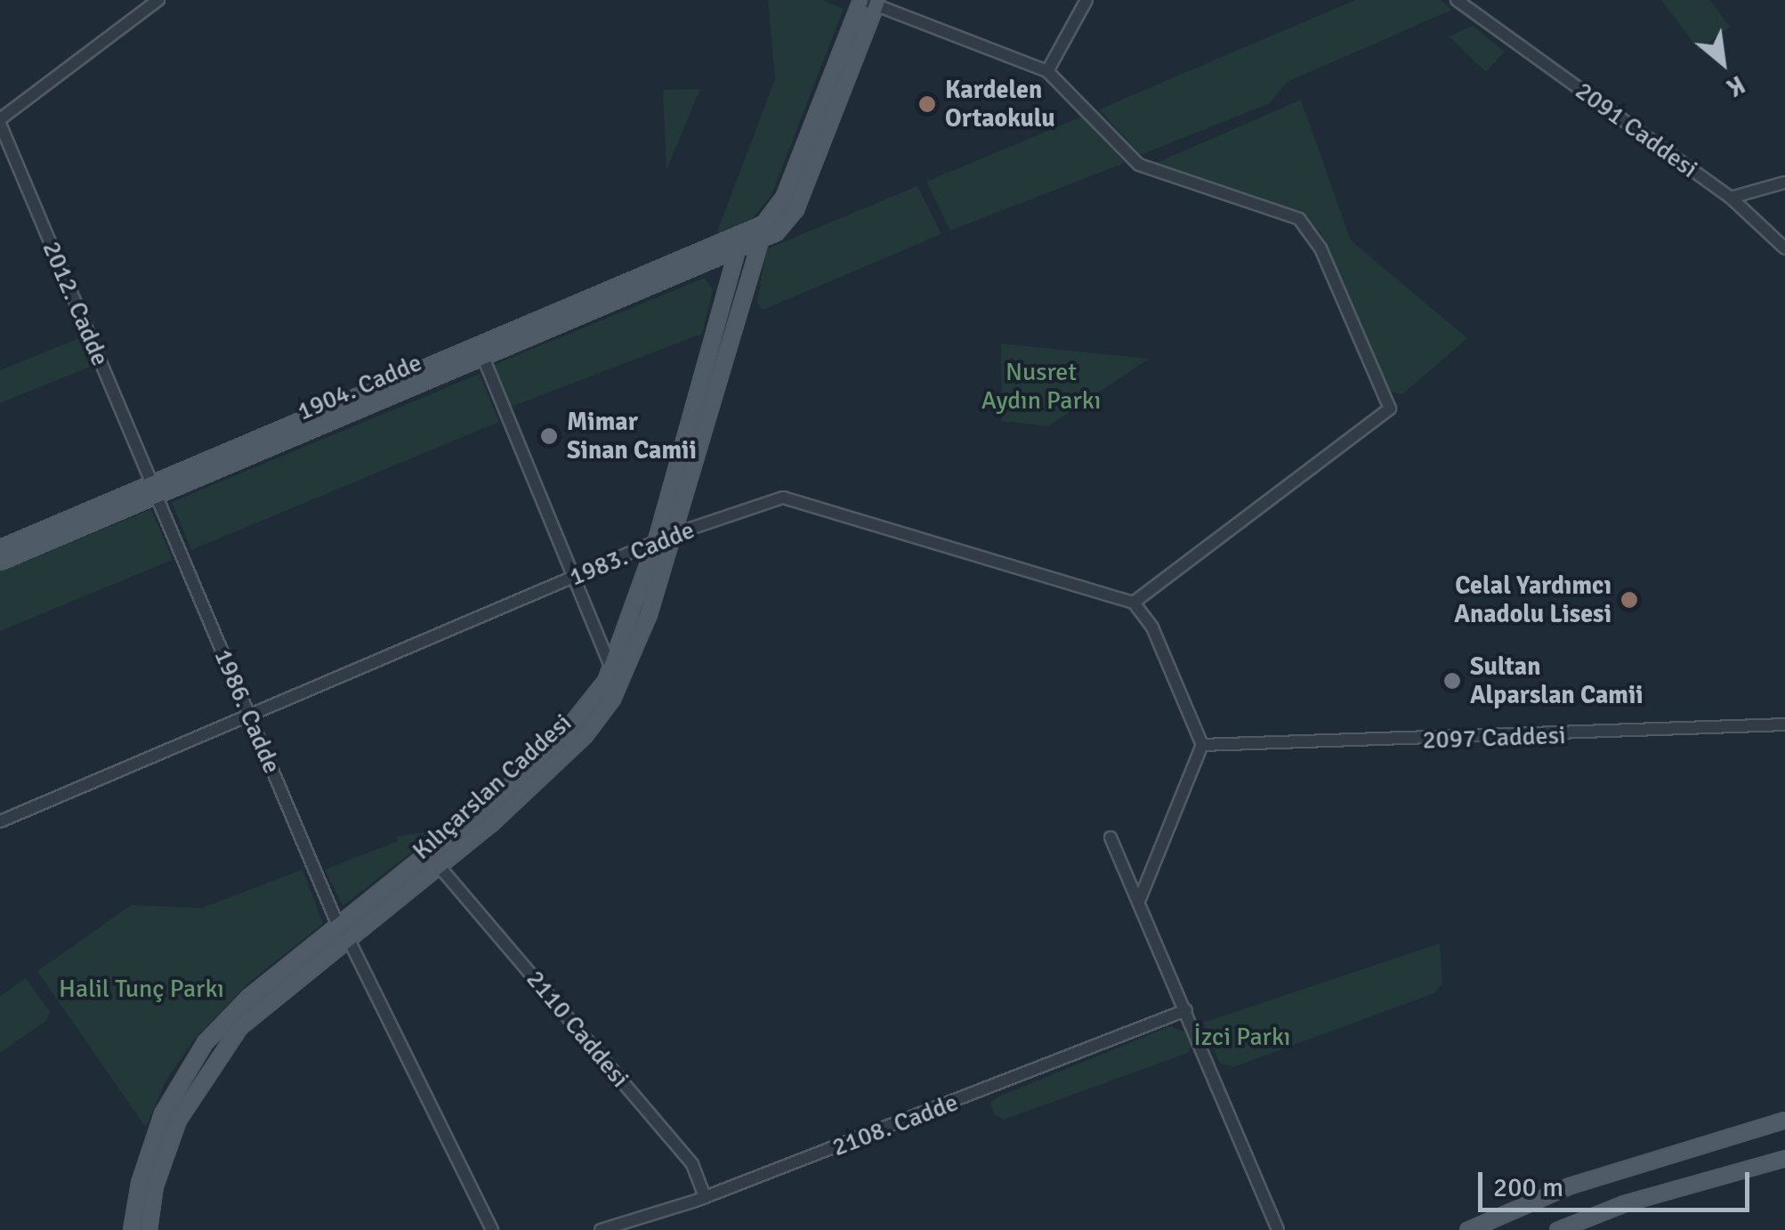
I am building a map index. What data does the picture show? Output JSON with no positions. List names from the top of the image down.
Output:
{
  "streets": {
    "main road": ["1904. Cadde", "Kılıçarslan Caddesi"],
    "street": [
      "2091 Caddesi",
      "2012. Cadde",
      "1983. Cadde",
      "1986. Cadde",
      "2097 Caddesi",
      "2110 Caddesi",
      "2108. Cadde"
    ]
  },
  "crossings": [
    ["2012. Cadde", "1904. Cadde"],
    ["2012. Cadde", "1986. Cadde"],
    ["1904. Cadde", "1986. Cadde"],
    ["1904. Cadde", "Kılıçarslan Caddesi"],
    ["1983. Cadde", "1986. Cadde"],
    ["1983. Cadde", "Kılıçarslan Caddesi"],
    ["1986. Cadde", "Kılıçarslan Caddesi"],
    ["Kılıçarslan Caddesi", "2110 Caddesi"],
    ["2110 Caddesi", "2108. Cadde"]
  ],
  "parks": ["Nusret Aydın Parkı", "Halil Tunç Parkı", "İzci Parkı"],
  "places": [
    "Kardelen Ortaokulu",
    "Mimar Sinan Camii",
    "Celal Yardımcı Anadolu Lisesi",
    "Sultan Alparslan Camii"
  ],
  "scale_bar": "200 m",
  "north": "bottom right"
}
